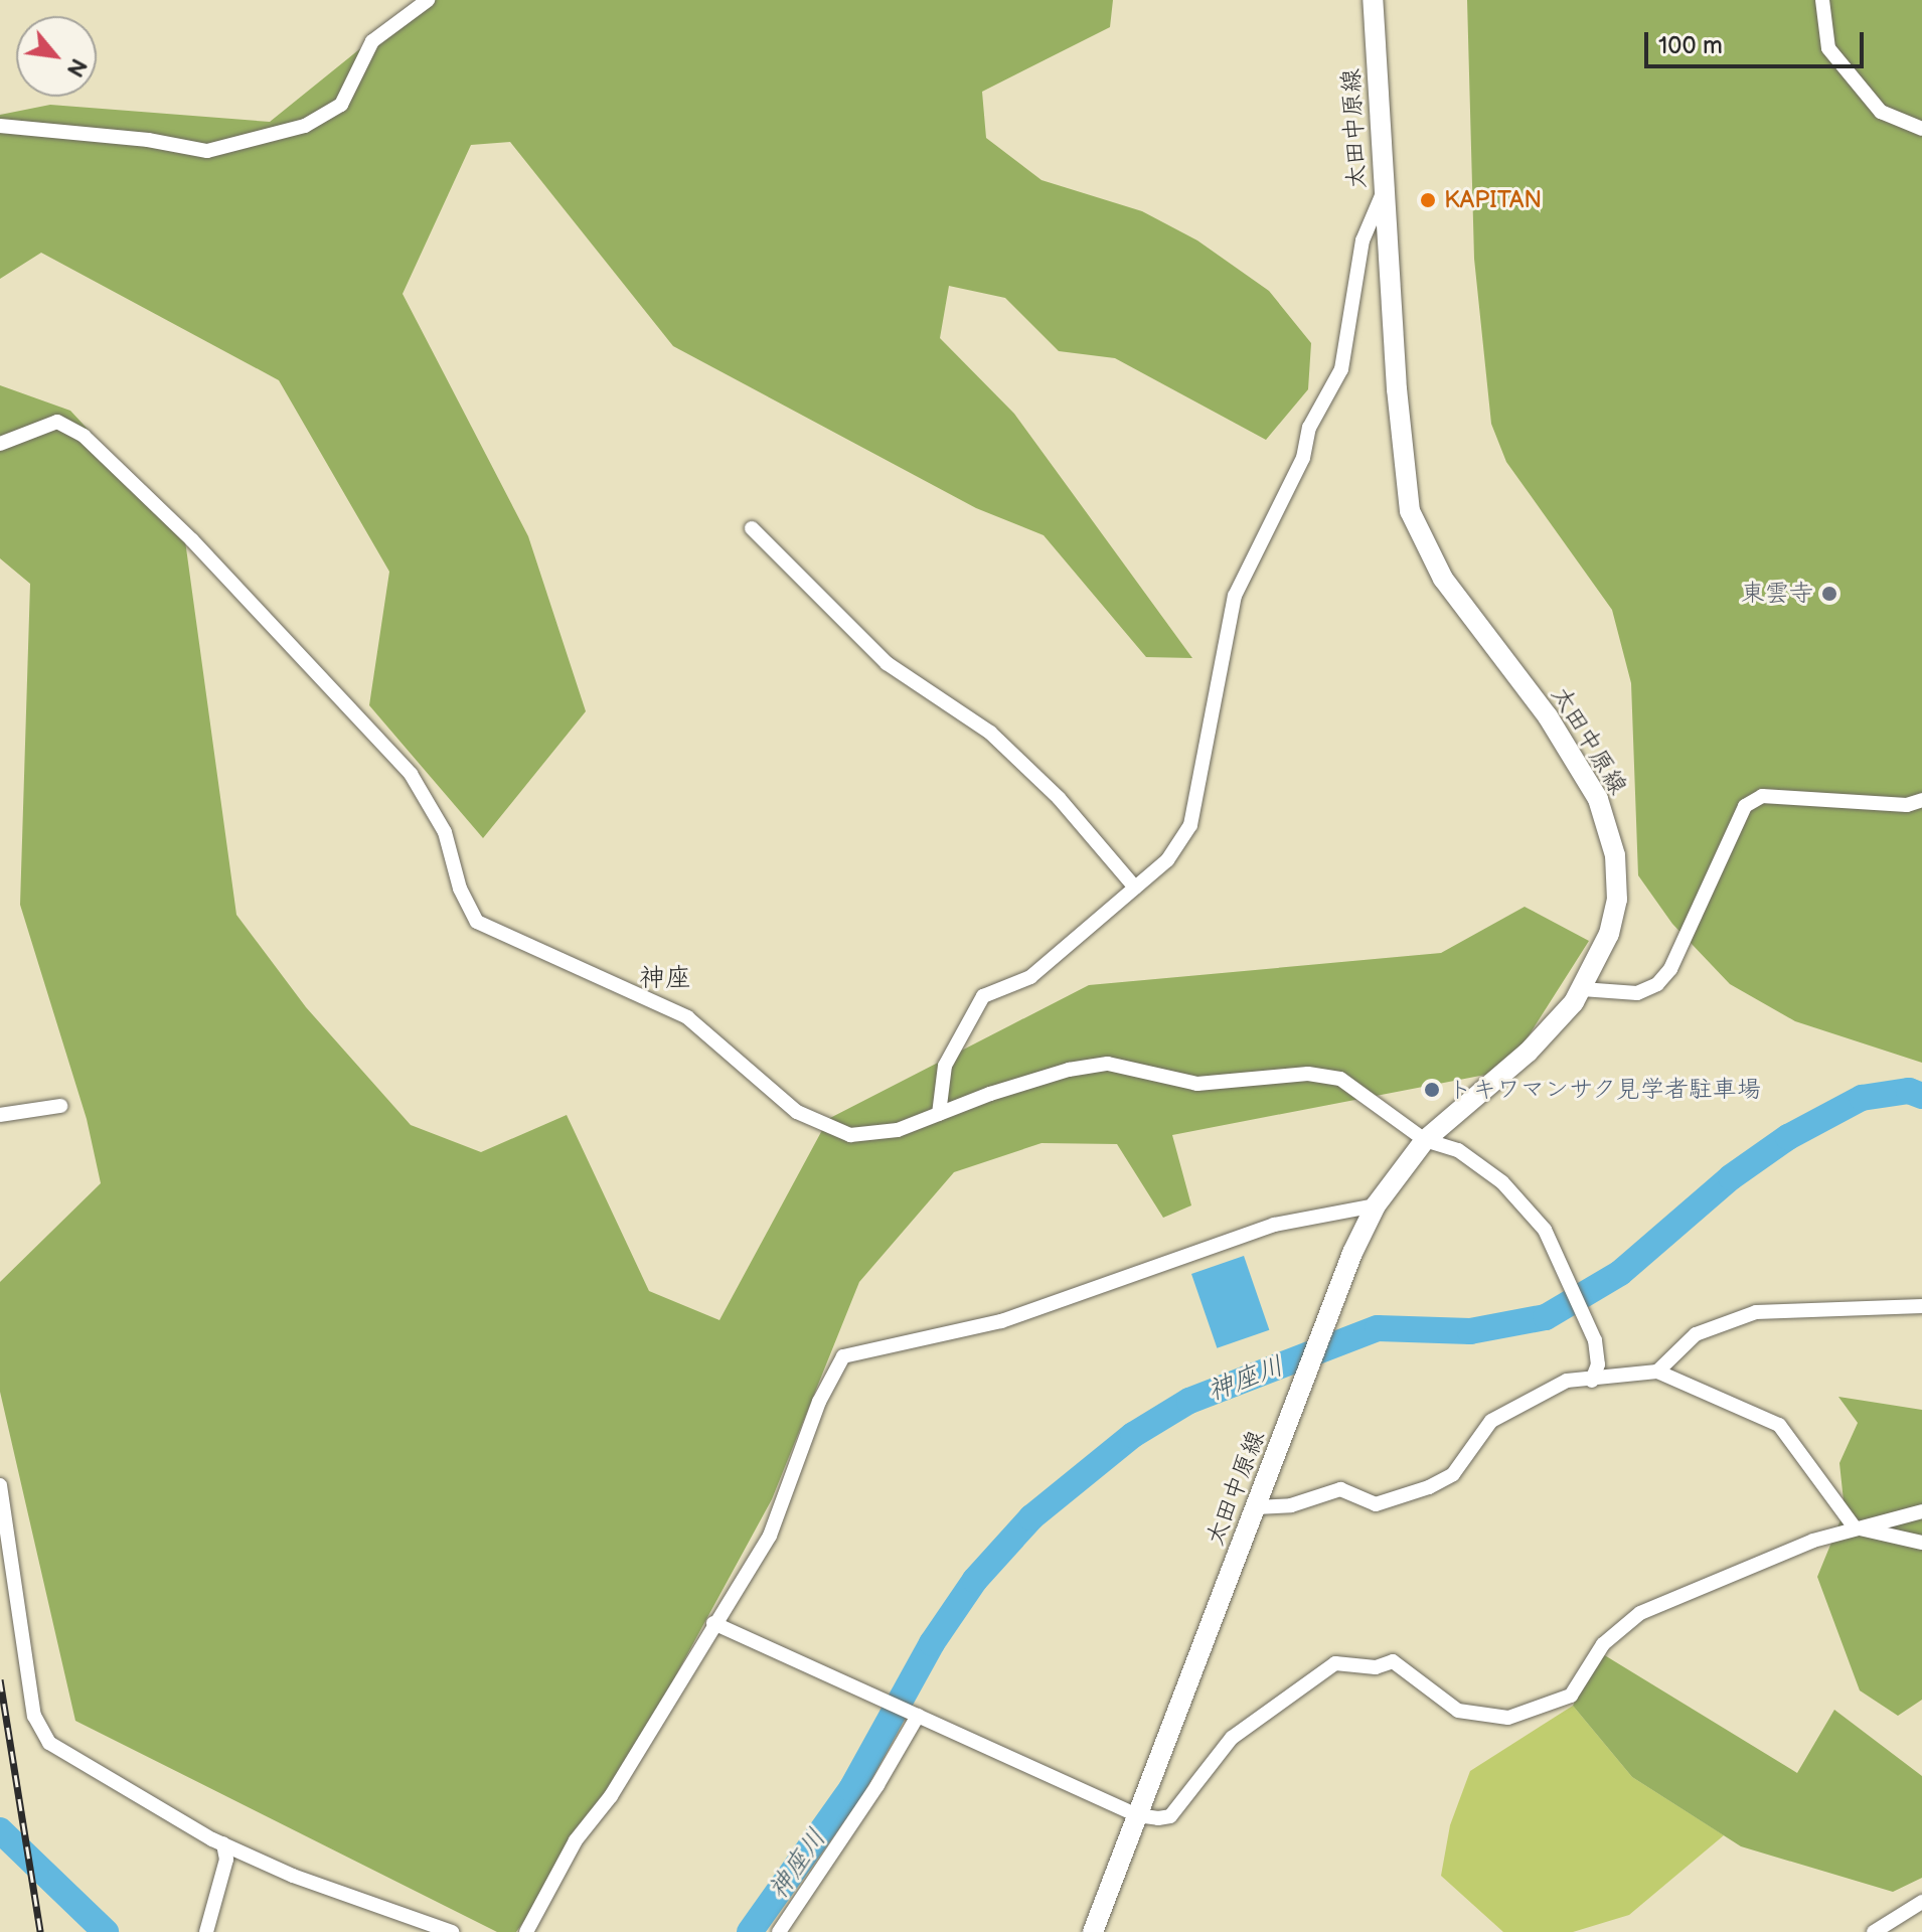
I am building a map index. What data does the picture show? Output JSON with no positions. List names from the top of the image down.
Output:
{
  "streets": {
    "main road": ["太田中原線"]
  },
  "districts": ["神座"],
  "water": ["神座川"],
  "places": ["KAPITAN", "東雲寺", "トキワマンサク見学者駐車場"],
  "scale_bar": "100 m",
  "north": "bottom right"
}
